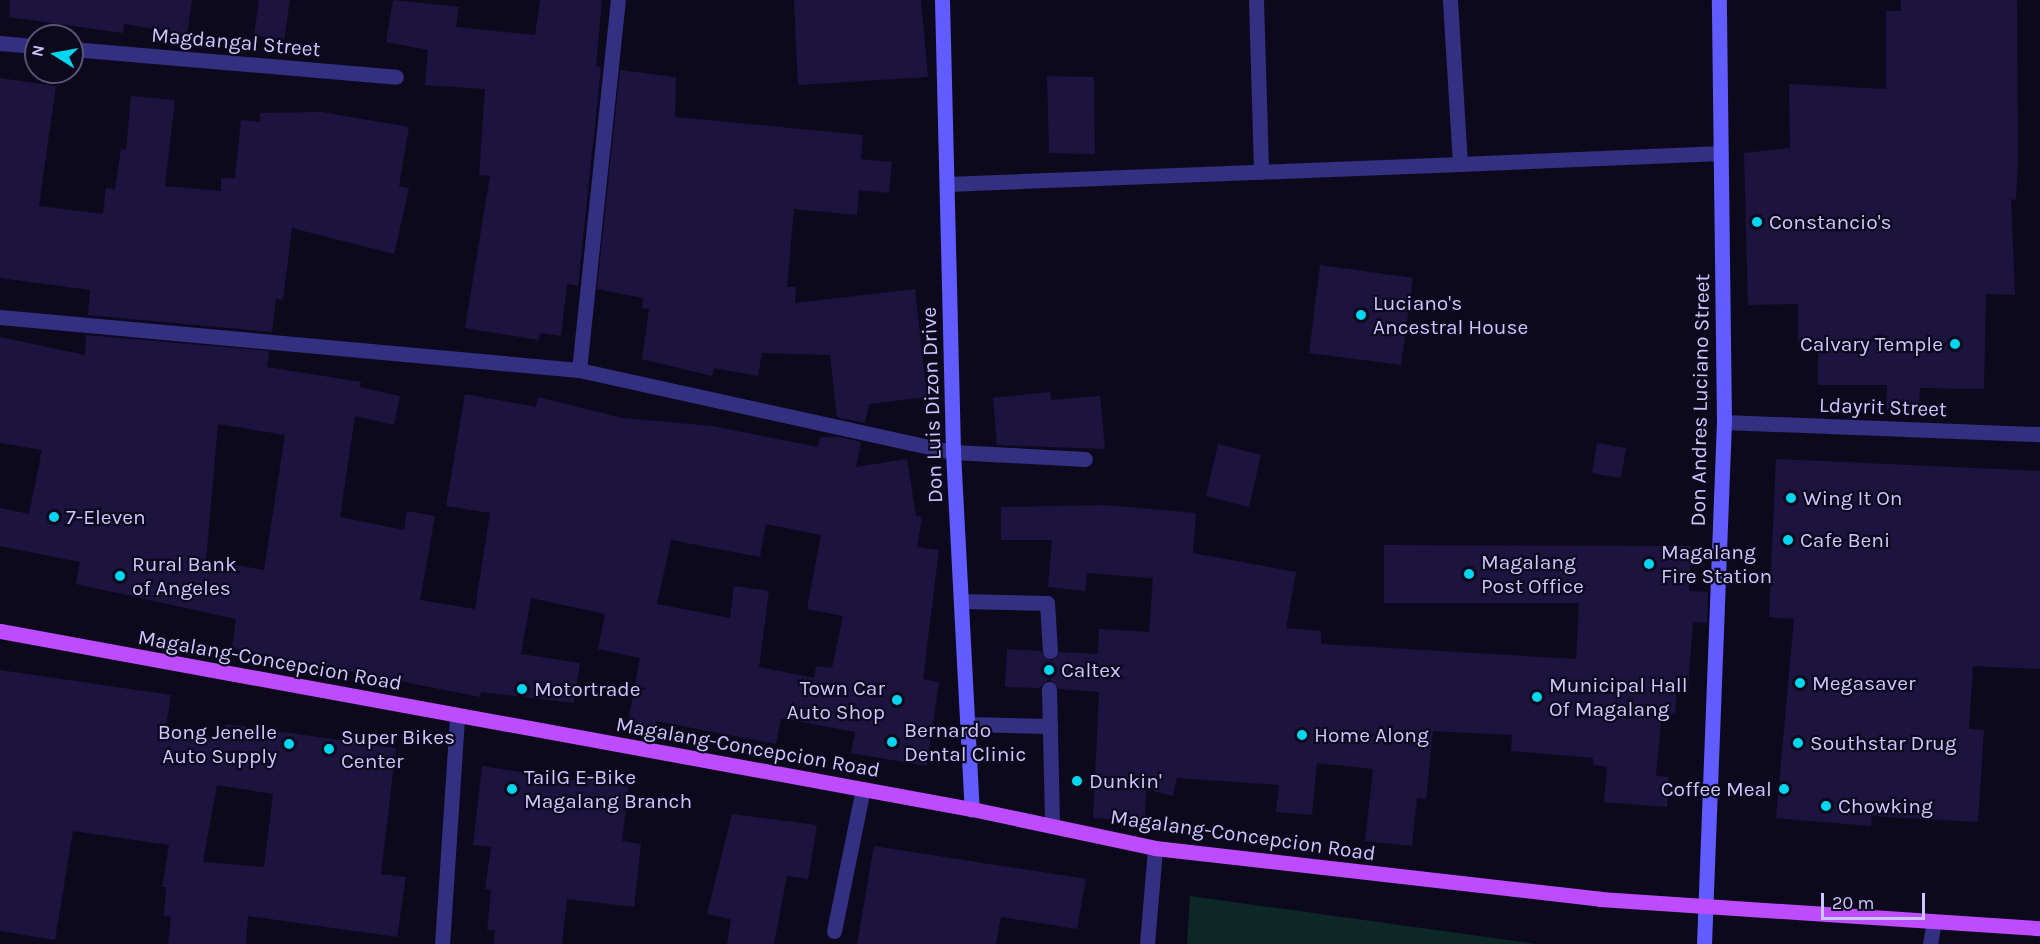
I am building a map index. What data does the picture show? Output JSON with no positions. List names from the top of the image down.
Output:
{
  "streets": {
    "main road": ["Magalang-Concepcion Road"],
    "street": [
      "Magdangal Street",
      "Don Andres Luciano Street",
      "Don Luis Dizon Drive",
      "Ldayrit Street"
    ]
  },
  "crossings": [
    ["Don Andres Luciano Street", "Ldayrit Street"],
    ["Don Andres Luciano Street", "Magalang-Concepcion Road"],
    ["Don Luis Dizon Drive", "Magalang-Concepcion Road"]
  ],
  "places": [
    "Constancio's",
    "Luciano's Ancestral House",
    "Calvary Temple",
    "Wing It On",
    "7-Eleven",
    "Cafe Beni",
    "Magalang Fire Station",
    "Magalang Post Office",
    "Rural Bank of Angeles",
    "Caltex",
    "Megasaver",
    "Motortrade",
    "Municipal Hall Of Magalang",
    "Town Car Auto Shop",
    "Home Along",
    "Bernardo Dental Clinic",
    "Southstar Drug",
    "Bong Jenelle Auto Supply",
    "Super Bikes Center",
    "Dunkin'",
    "TailG E-Bike Magalang Branch",
    "Coffee Meal",
    "Chowking"
  ],
  "scale_bar": "20 m",
  "north": "left"
}
